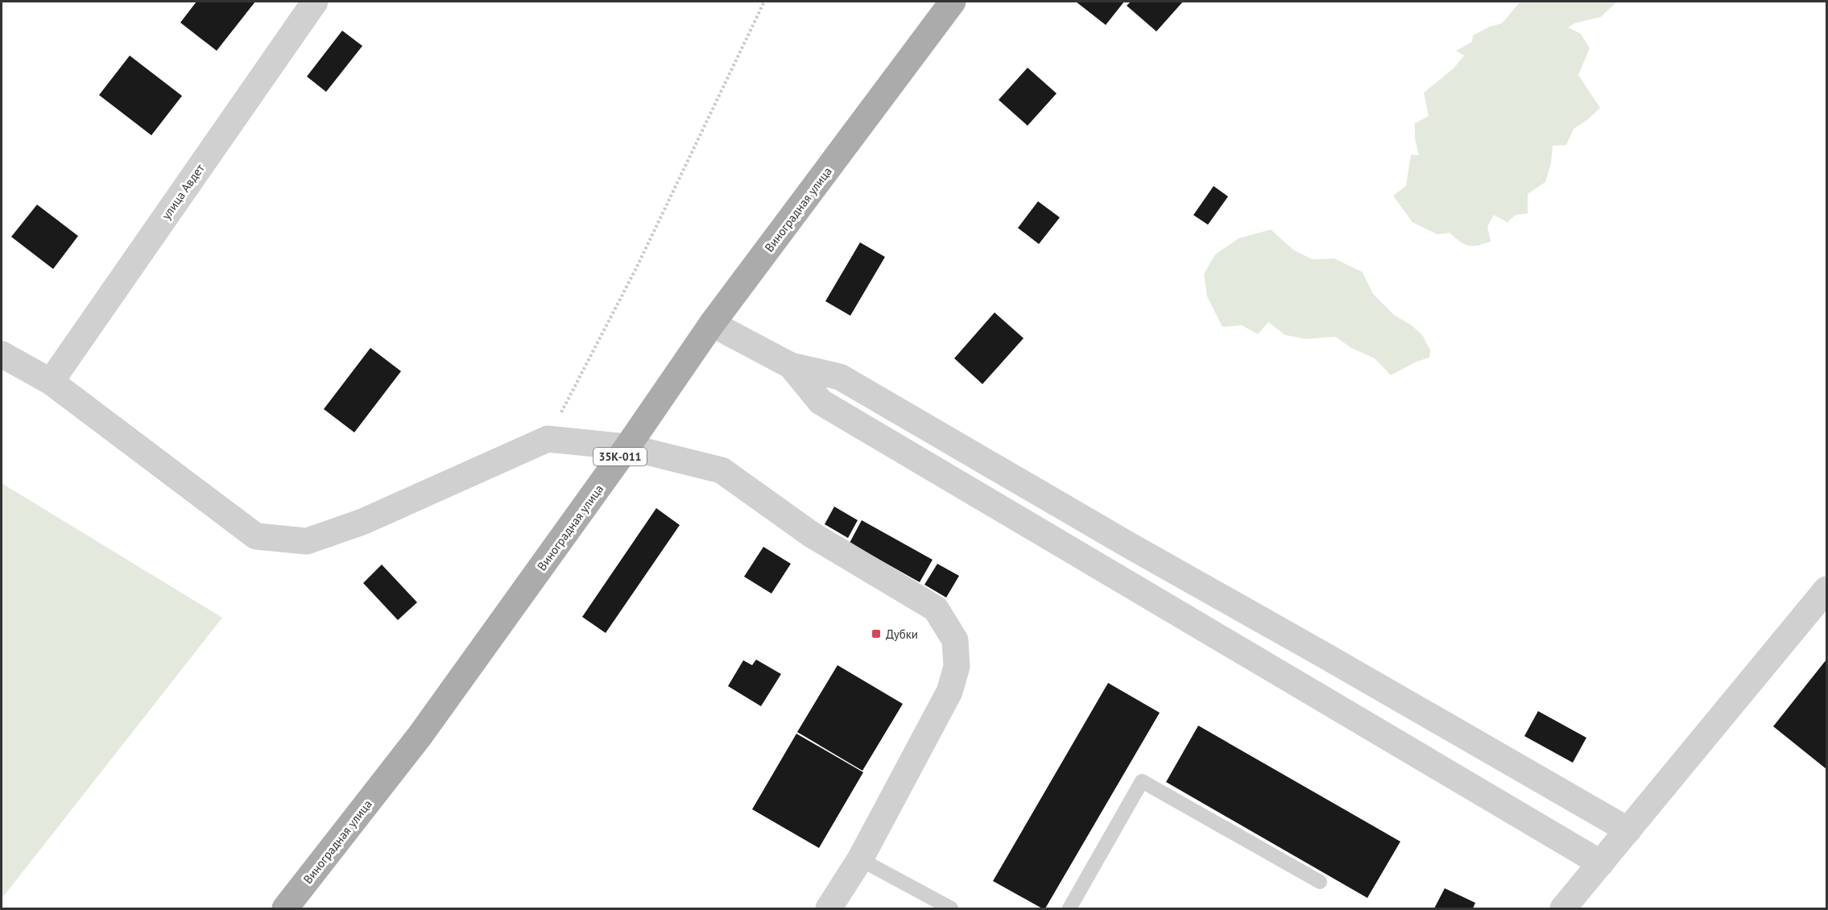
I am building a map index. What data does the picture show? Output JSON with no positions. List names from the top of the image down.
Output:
{
  "streets": {
    "main road": ["Виноградная улица", "35К-011"],
    "street": ["улица Авдет"]
  },
  "places": {
    "transit": ["Дубки"]
  }
}
